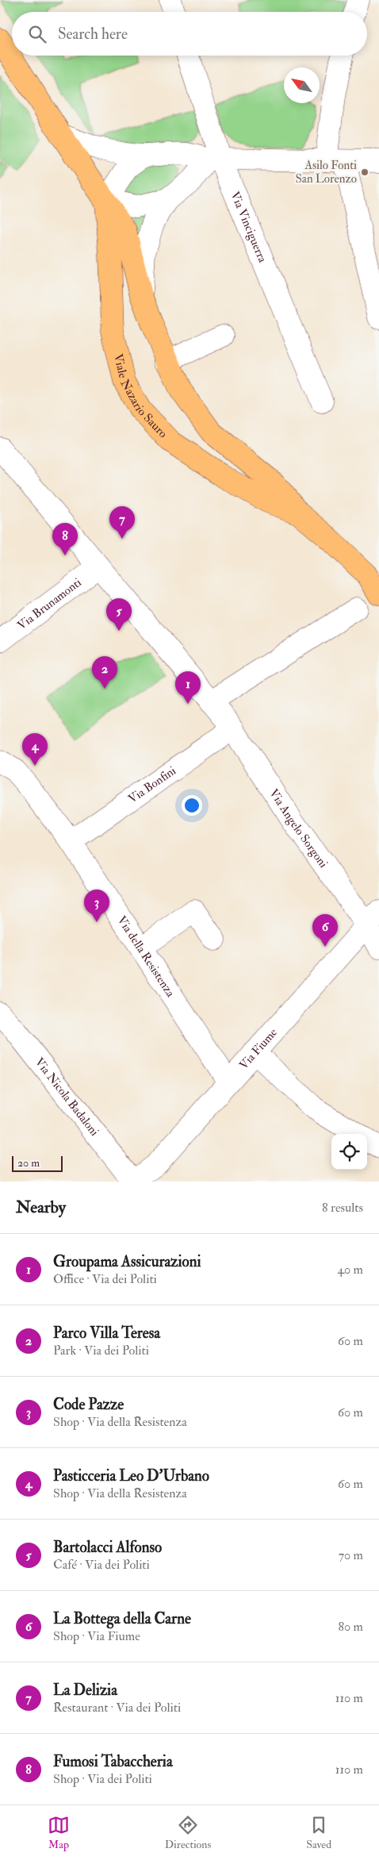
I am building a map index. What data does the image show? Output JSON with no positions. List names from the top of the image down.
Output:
{
  "streets": {
    "main road": ["Viale Nazario Sauro"],
    "street": [
      "Via Vinciguerra",
      "Via Brunamonti",
      "Via Bonfini",
      "Via Angelo Sorgoni",
      "Via della Resistenza",
      "Via Fiume",
      "Via Nicola Badaloni"
    ]
  },
  "crossings": [
    ["Via Brunamonti", "Via Angelo Sorgoni"],
    ["Via Bonfini", "Via Angelo Sorgoni"],
    ["Via Bonfini", "Via della Resistenza"],
    ["Via Angelo Sorgoni", "Via Fiume"],
    ["Via della Resistenza", "Via Fiume"],
    ["Via Fiume", "Via Nicola Badaloni"]
  ],
  "places": ["Asilo Fonti San Lorenzo"],
  "scale_bar": "20 m",
  "north": "top left",
  "page": {
    "search": "Search here",
    "pins": [
      "7",
      "8",
      "5",
      "2",
      "1",
      "4",
      "3",
      "6"
    ],
    "scale": "20 m",
    "heading": ["Nearby", "8 results"],
    "list": [
      {
        "mark": "1",
        "name": "Groupama Assicurazioni",
        "note": "Office · Via dei Politi",
        "value": "40 m"
      },
      {
        "mark": "2",
        "name": "Parco Villa Teresa",
        "note": "Park · Via dei Politi",
        "value": "60 m"
      },
      {
        "mark": "3",
        "name": "Code Pazze",
        "note": "Shop · Via della Resistenza",
        "value": "60 m"
      },
      {
        "mark": "4",
        "name": "Pasticceria Leo D'Urbano",
        "note": "Shop · Via della Resistenza",
        "value": "60 m"
      },
      {
        "mark": "5",
        "name": "Bartolacci Alfonso",
        "note": "Café · Via dei Politi",
        "value": "70 m"
      },
      {
        "mark": "6",
        "name": "La Bottega della Carne",
        "note": "Shop · Via Fiume",
        "value": "80 m"
      },
      {
        "mark": "7",
        "name": "La Delizia",
        "note": "Restaurant · Via dei Politi",
        "value": "110 m"
      },
      {
        "mark": "8",
        "name": "Fumosi Tabaccheria",
        "note": "Shop · Via dei Politi",
        "value": "110 m"
      }
    ],
    "nav": ["Map", "Directions", "Saved"]
  }
}
